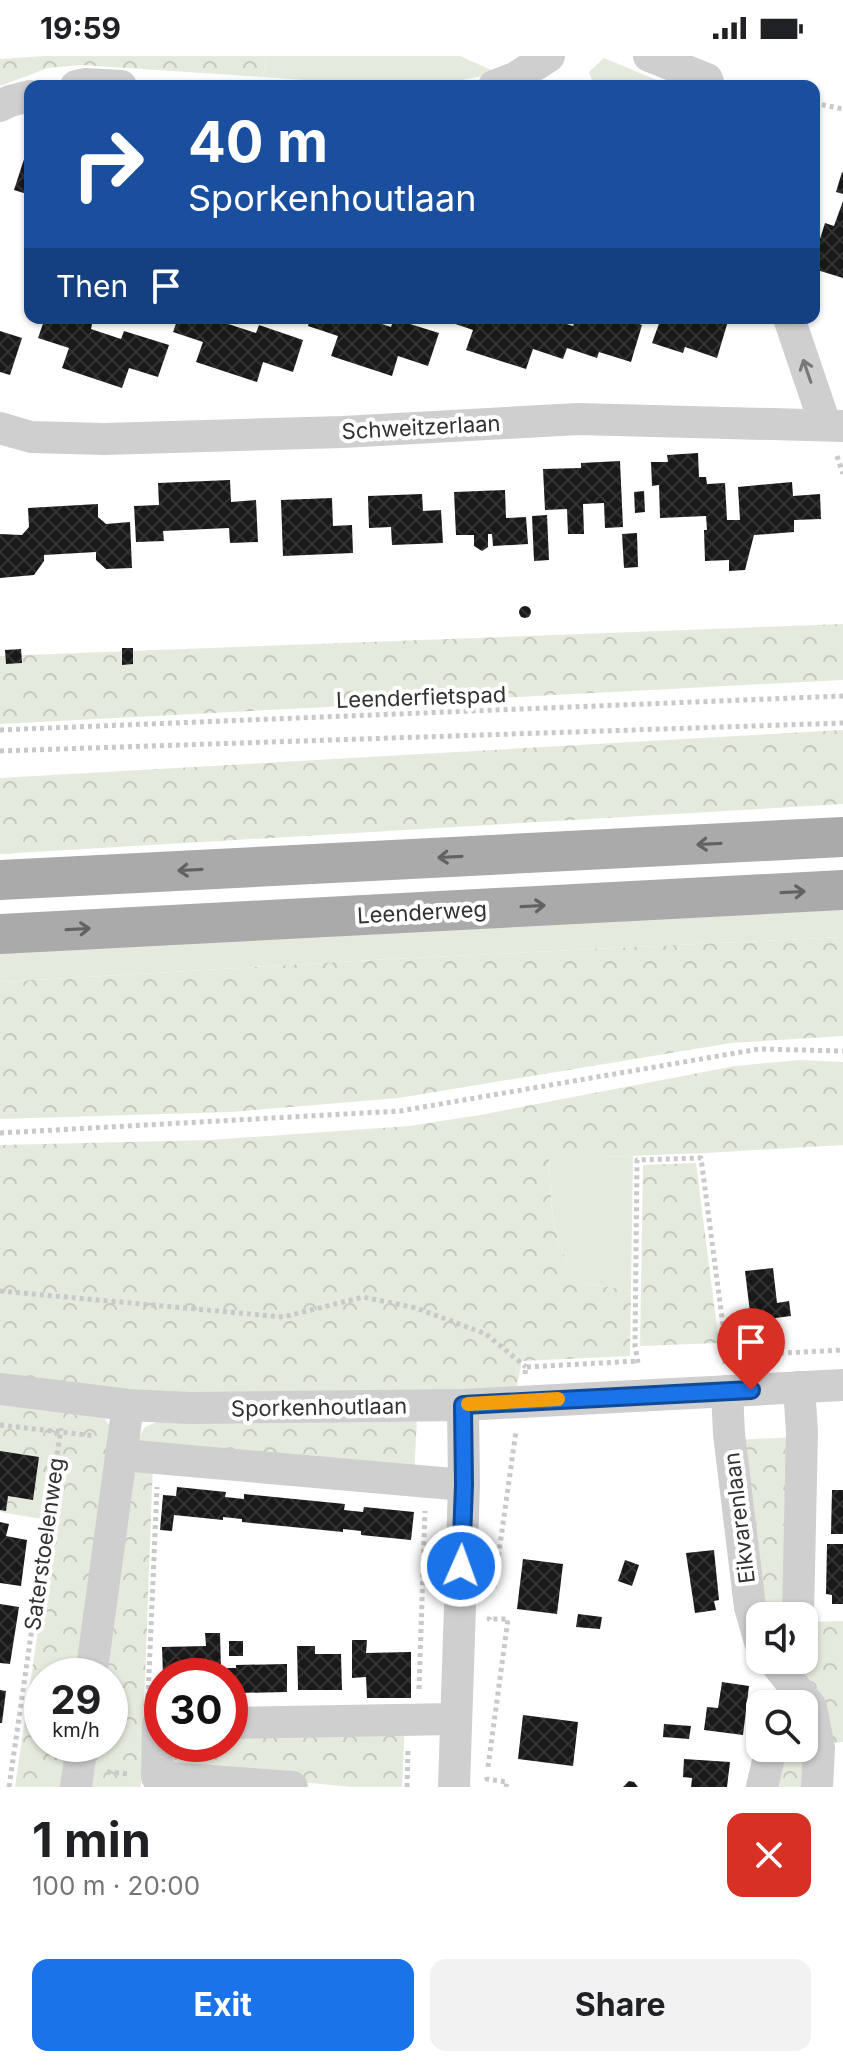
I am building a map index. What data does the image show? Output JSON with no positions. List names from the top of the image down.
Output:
{
  "streets": {
    "main road": ["Leenderweg"],
    "street": ["Schweitzerlaan", "Sporkenhoutlaan", "Eikvarenlaan"],
    "path": ["Leenderfietspad", "Saterstoelenweg"]
  },
  "crossings": [
    ["Sporkenhoutlaan", "Eikvarenlaan"],
    ["Sporkenhoutlaan", "Saterstoelenweg"]
  ],
  "page": {
    "status": "19:59",
    "turn": ["40 m", "Sporkenhoutlaan"],
    "then": "Then",
    "speed": "29 km/h",
    "limit": "30",
    "heading": ["1 min", "100 m · 20:00"],
    "buttons": ["Exit", "Share"]
  }
}
